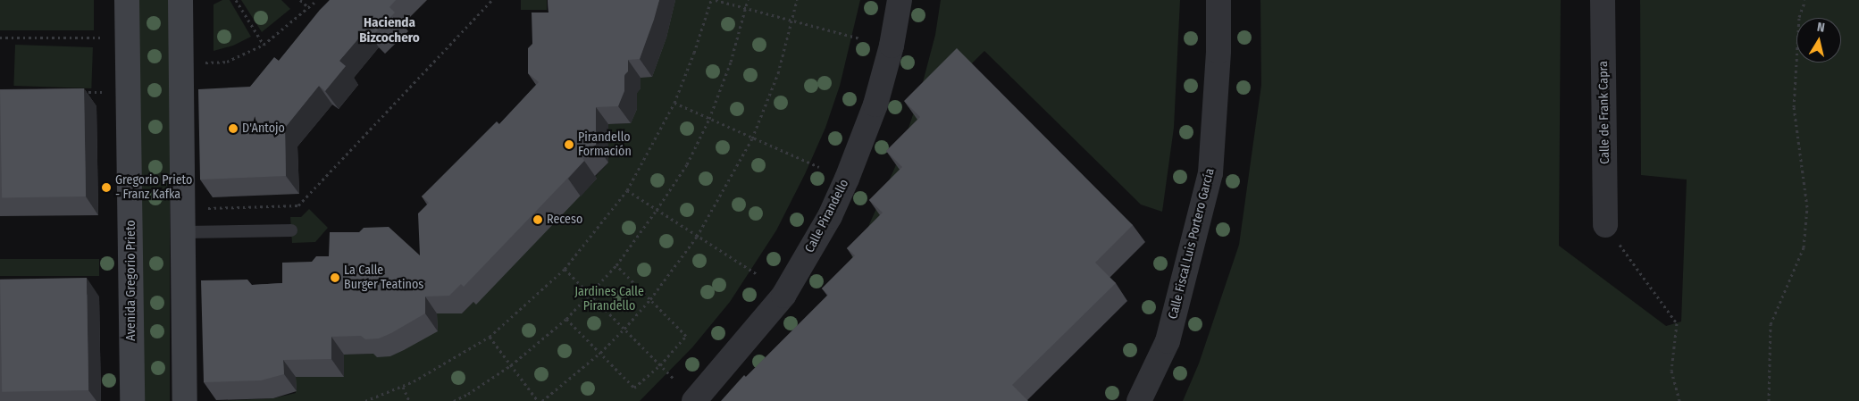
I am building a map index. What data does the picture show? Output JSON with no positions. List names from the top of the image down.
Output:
{
  "streets": {
    "street": [
      "Calle de Frank Capra",
      "Calle Pirandello",
      "Calle Fiscal Luis Portero García",
      "Avenida Gregorio Prieto"
    ]
  },
  "districts": ["Hacienda Bizcochero"],
  "parks": ["Jardines Calle Pirandello"],
  "places": [
    "D'Antojo",
    "Pirandello Formación",
    "Gregorio Prieto - Franz Kafka",
    "Receso",
    "La Calle Burger Teatinos"
  ],
  "north": "top"
}
